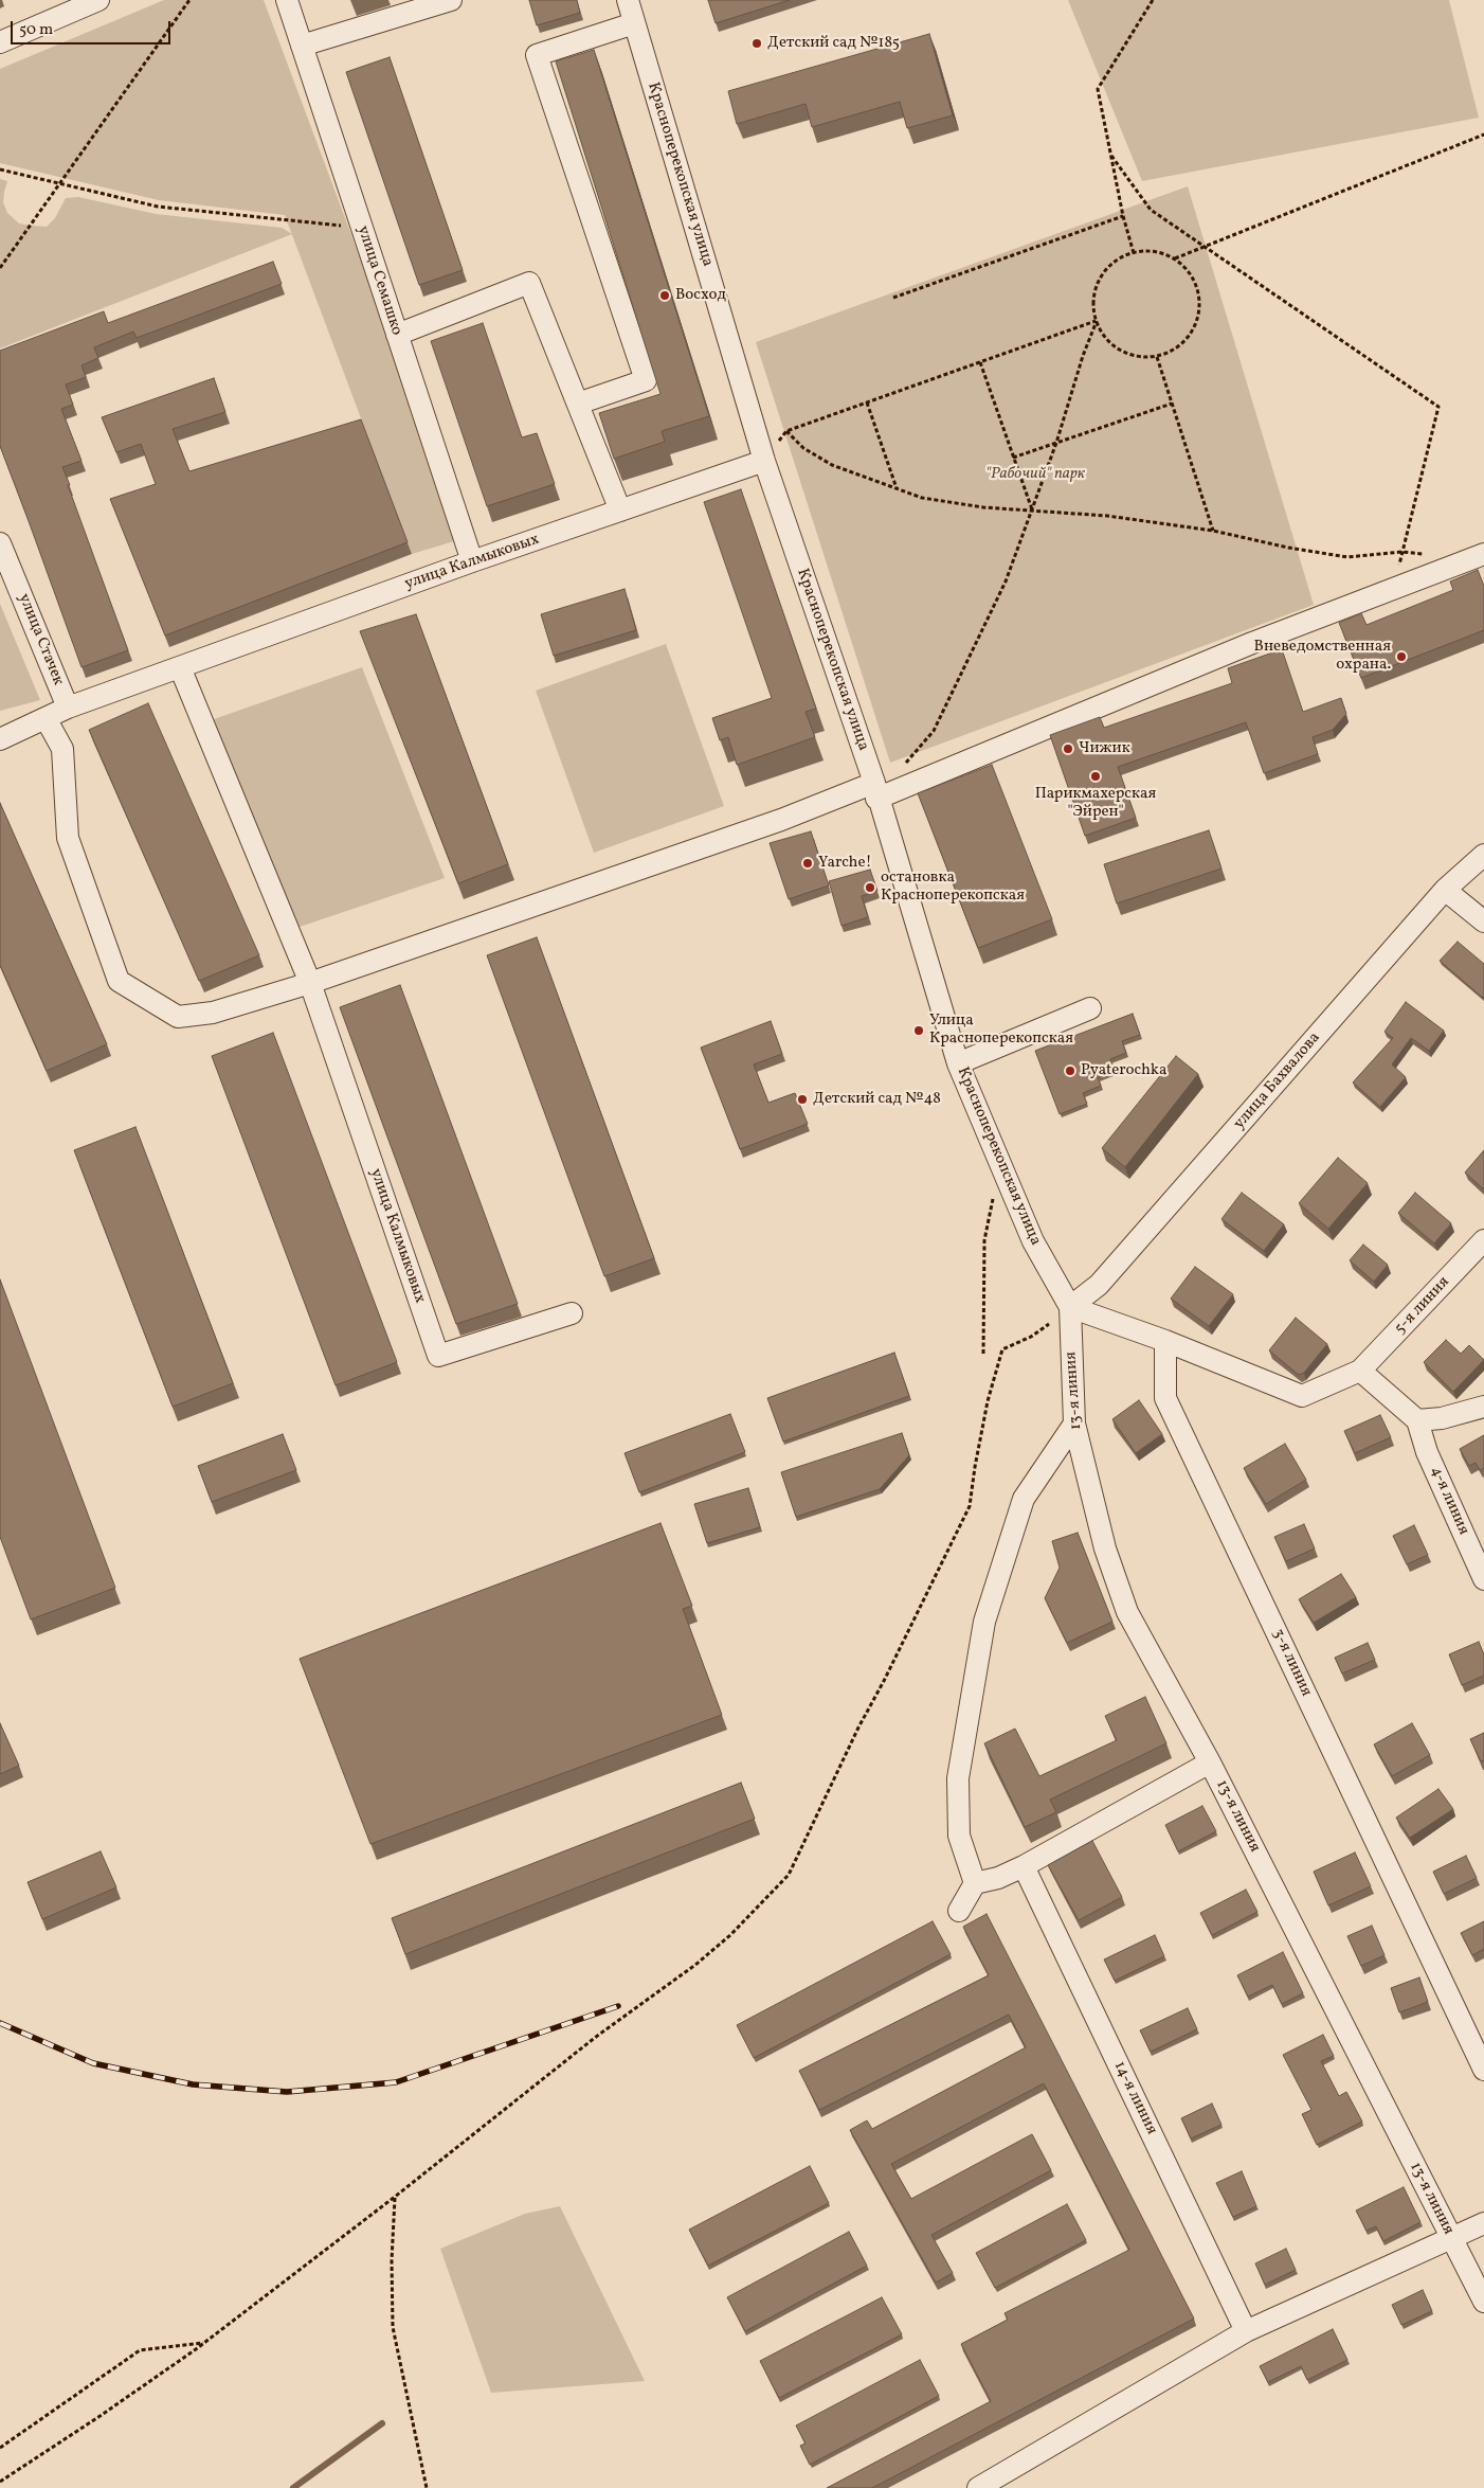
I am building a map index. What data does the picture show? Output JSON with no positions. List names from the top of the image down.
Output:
{
  "streets": {
    "street": [
      "Красноперекопская улица",
      "улица Семашко",
      "улица Калмыковых",
      "улица Стачек",
      "улица Бахвалова",
      "5-я линия",
      "13-я линия",
      "4-я линия",
      "3-я линия",
      "14-я линия"
    ]
  },
  "crossings": [
    ["Красноперекопская улица", "улица Калмыковых"],
    ["Красноперекопская улица", "улица Бахвалова"],
    ["Красноперекопская улица", "13-я линия"],
    ["улица Семашко", "улица Калмыковых"],
    ["улица Калмыковых", "улица Стачек"],
    ["улица Бахвалова", "13-я линия"]
  ],
  "parks": ["\"Рабочий\" парк"],
  "places": [
    "Детский сад №185",
    "Восход",
    "Вневедомственная охрана.",
    "Чижик",
    "Парикмахерская \"Эйрен\"",
    "Yarche!",
    "остановка Красноперекопская",
    "Улица Красноперекопская",
    "Pyaterochka",
    "Детский сад №48"
  ],
  "scale_bar": "50 m"
}
